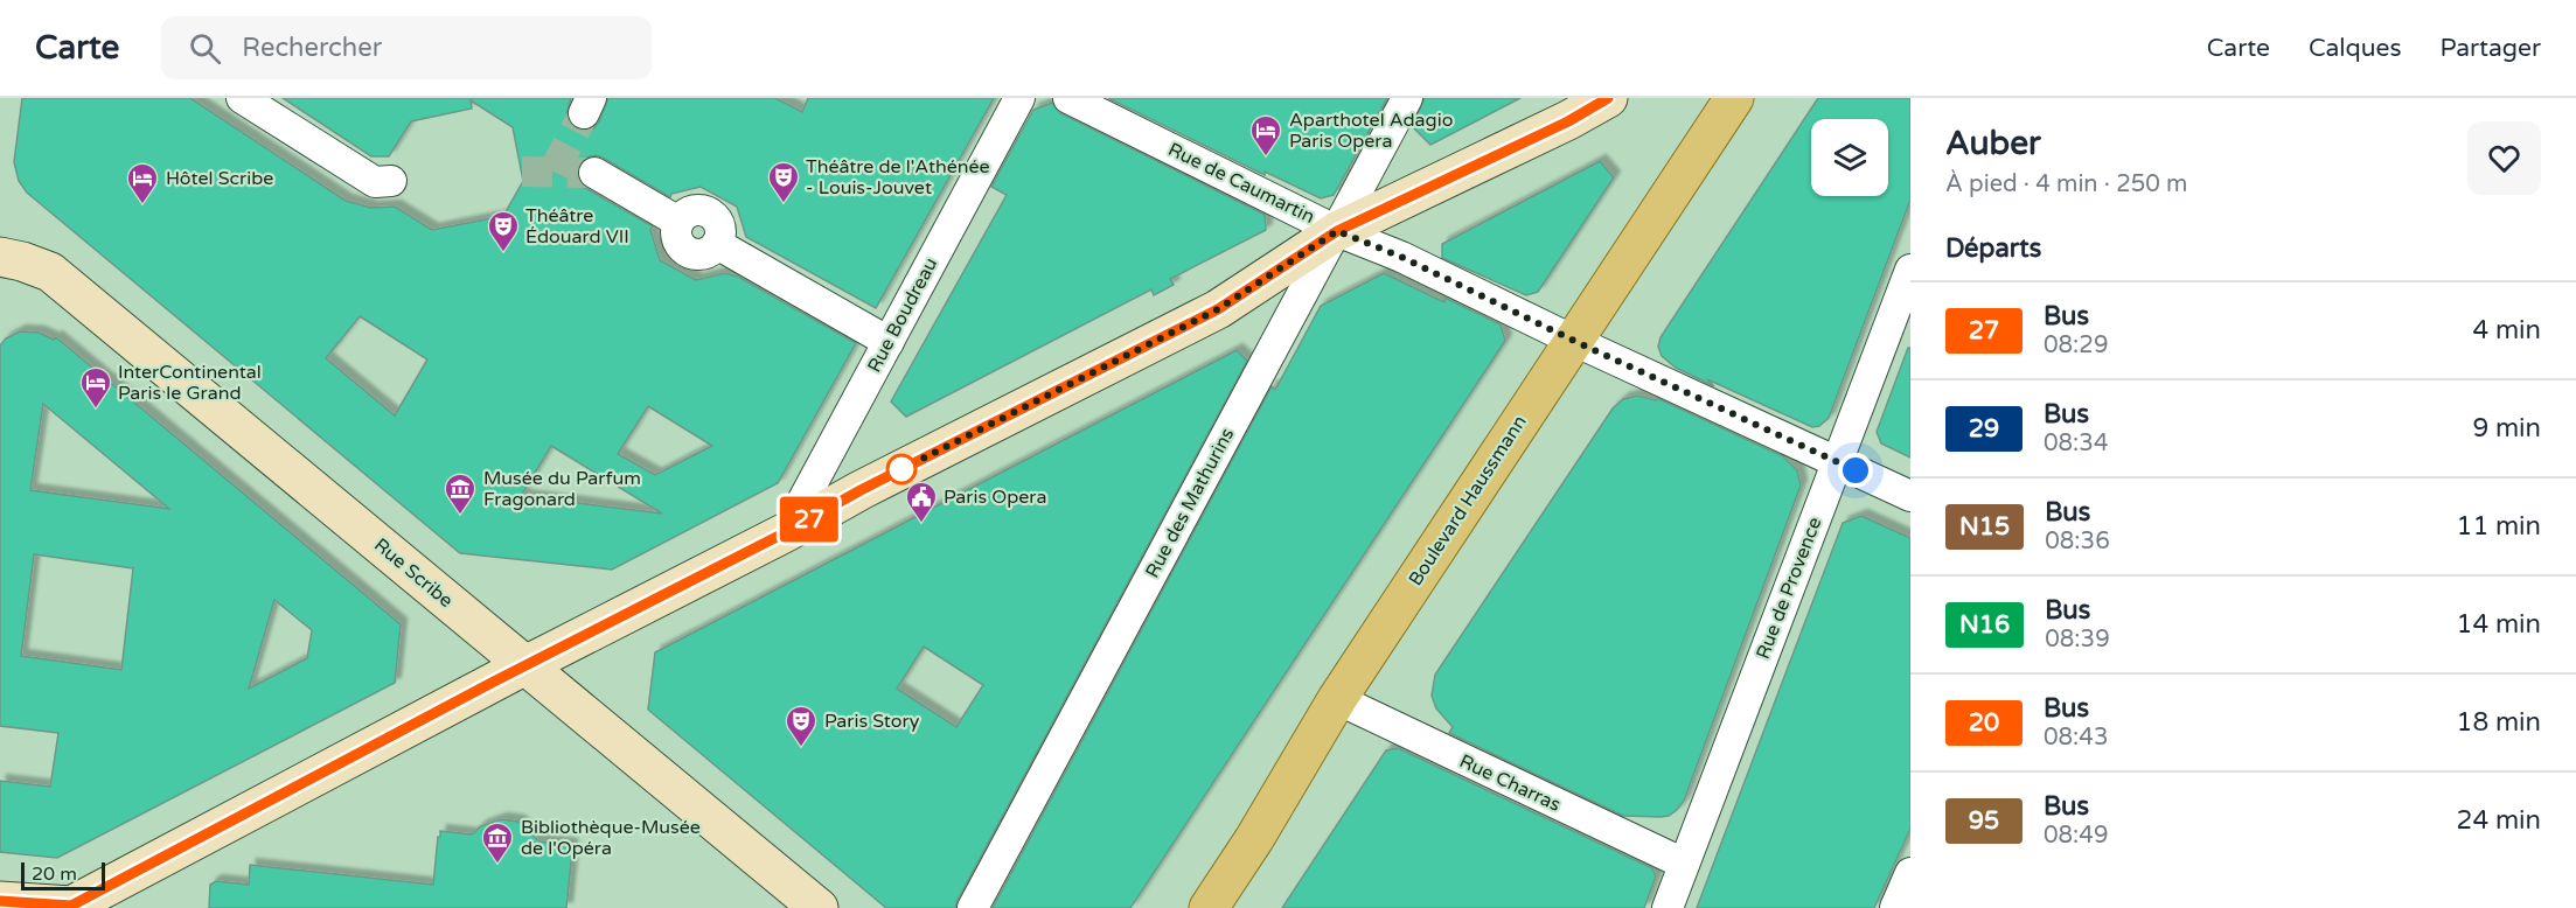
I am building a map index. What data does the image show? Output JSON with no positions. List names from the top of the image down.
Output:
{
  "streets": {
    "main road": ["Boulevard Haussmann"],
    "street": [
      "Rue de Caumartin",
      "Rue Boudreau",
      "Rue des Mathurins",
      "Rue Scribe",
      "Rue de Provence",
      "Rue Charras"
    ]
  },
  "crossings": [
    ["Rue de Caumartin", "Boulevard Haussmann"],
    ["Rue de Caumartin", "Rue des Mathurins"],
    ["Rue de Caumartin", "Rue de Provence"],
    ["Boulevard Haussmann", "Rue Charras"],
    ["Rue de Provence", "Rue Charras"]
  ],
  "places": {
    "hotel": ["Aparthotel Adagio Paris Opera", "Hôtel Scribe", "InterContinental Paris le Grand"],
    "theatre": ["Théâtre de l'Athénée - Louis-Jouvet", "Théâtre Édouard VII", "Paris Story"],
    "museum": ["Musée du Parfum Fragonard", "Bibliothèque-Musée de l'Opéra"],
    "public building": ["Paris Opera"]
  },
  "lines": ["bus line 27"],
  "scale_bar": "20 m",
  "page": {
    "header": "Carte",
    "search": "Rechercher",
    "nav": ["Carte", "Calques", "Partager"],
    "on_map": "27",
    "heading": [
      ["Auber", "À pied · 4 min · 250 m"],
      "Départs"
    ],
    "list": [
      {
        "mark": "27",
        "name": "Bus",
        "note": "08:29",
        "value": "4 min"
      },
      {
        "mark": "29",
        "name": "Bus",
        "note": "08:34",
        "value": "9 min"
      },
      {
        "mark": "N15",
        "name": "Bus",
        "note": "08:36",
        "value": "11 min"
      },
      {
        "mark": "N16",
        "name": "Bus",
        "note": "08:39",
        "value": "14 min"
      },
      {
        "mark": "20",
        "name": "Bus",
        "note": "08:43",
        "value": "18 min"
      },
      {
        "mark": "95",
        "name": "Bus",
        "note": "08:49",
        "value": "24 min"
      }
    ],
    "scale": "20 m"
  }
}
